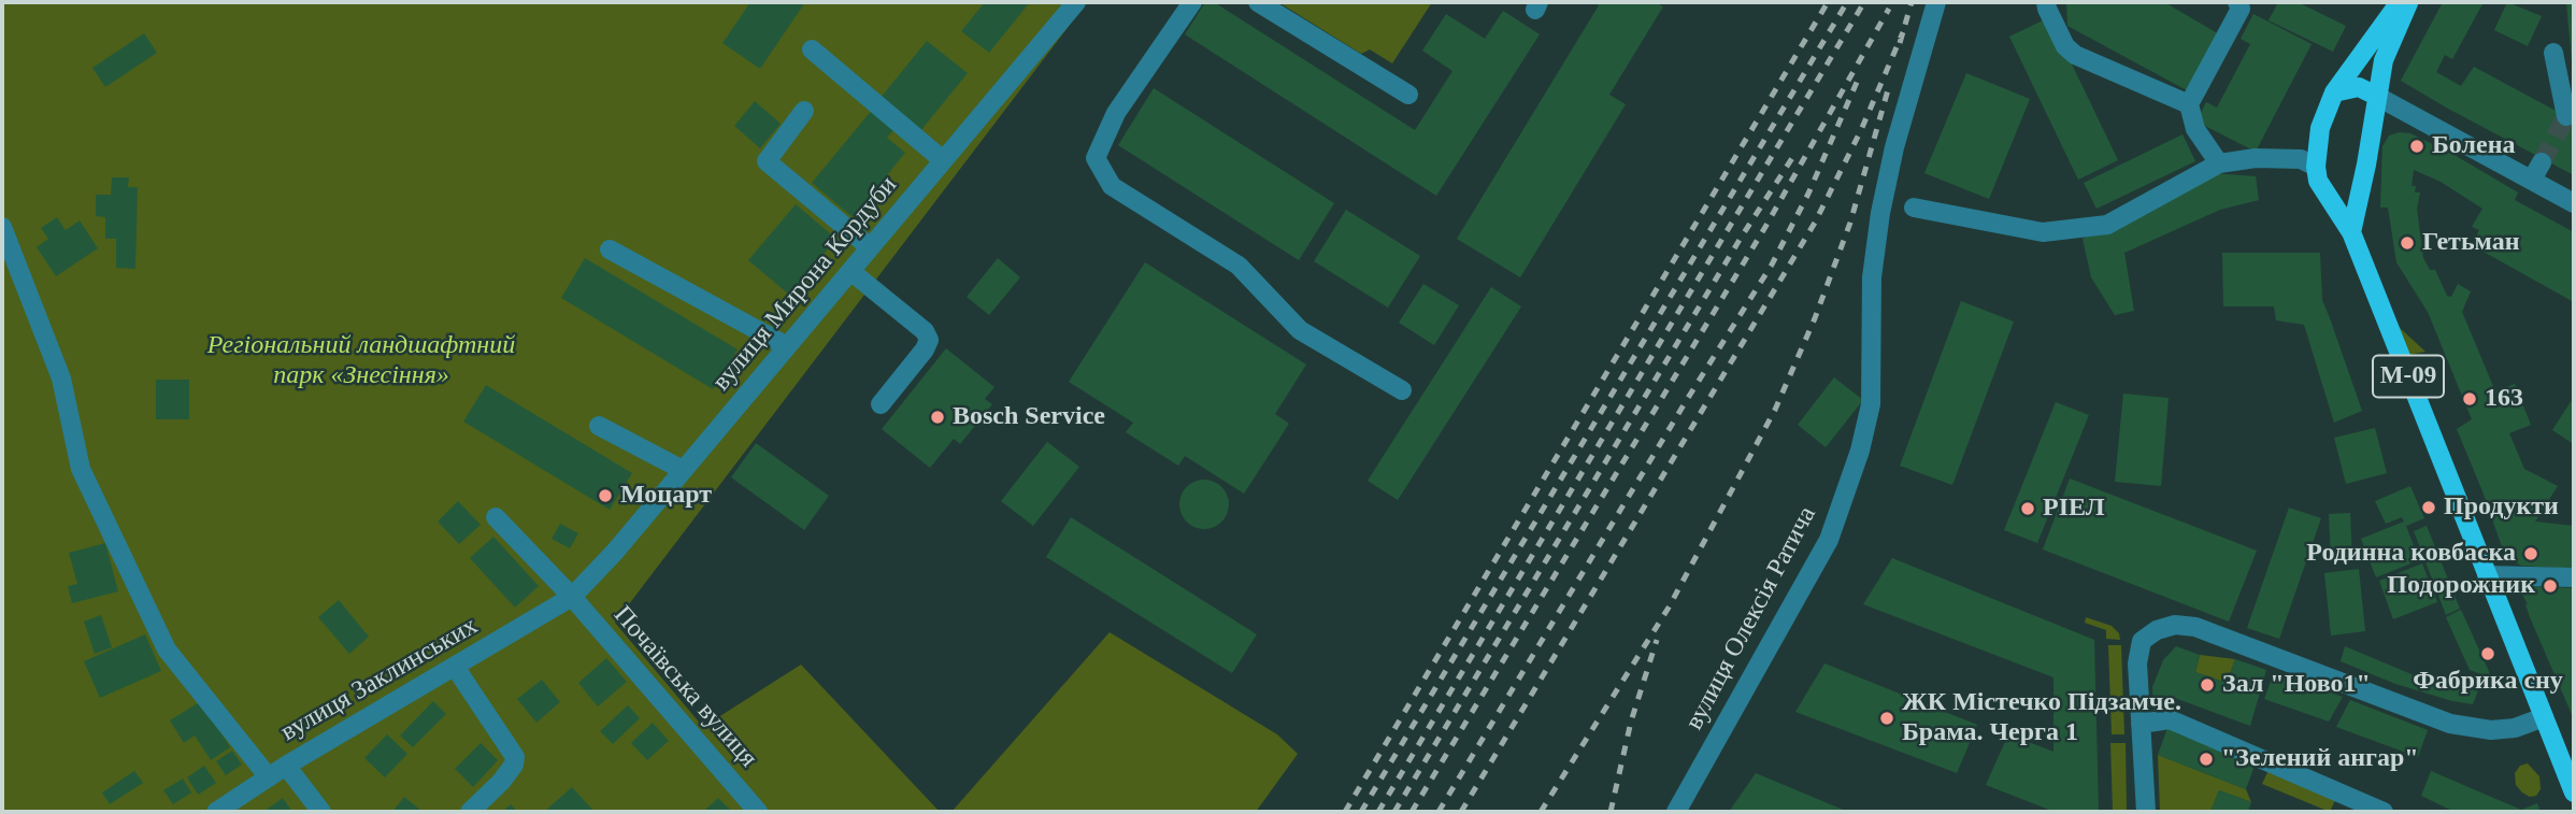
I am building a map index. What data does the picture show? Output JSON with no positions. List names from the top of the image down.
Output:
{
  "streets": {
    "main road": ["М-09"],
    "street": [
      "вулиця Мирона Кордуби",
      "вулиця Олексія Ратича",
      "вулиця Заклинських",
      "Почаївська вулиця"
    ]
  },
  "crossings": [
    ["вулиця Мирона Кордуби", "вулиця Заклинських"],
    ["вулиця Мирона Кордуби", "Почаївська вулиця"],
    ["вулиця Заклинських", "Почаївська вулиця"]
  ],
  "parks": ["Регіональний ландшафтний парк «Знесіння»"],
  "places": [
    "Болена",
    "Гетьман",
    "163",
    "Bosch Service",
    "Моцарт",
    "Продукти",
    "РІЕЛ",
    "Родинна ковбаска",
    "Подорожник",
    "Фабрика сну",
    "Зал \"Ново1\"",
    "ЖК Містечко Підзамче. Брама. Черга 1",
    "\"Зелений ангар\""
  ]
}
